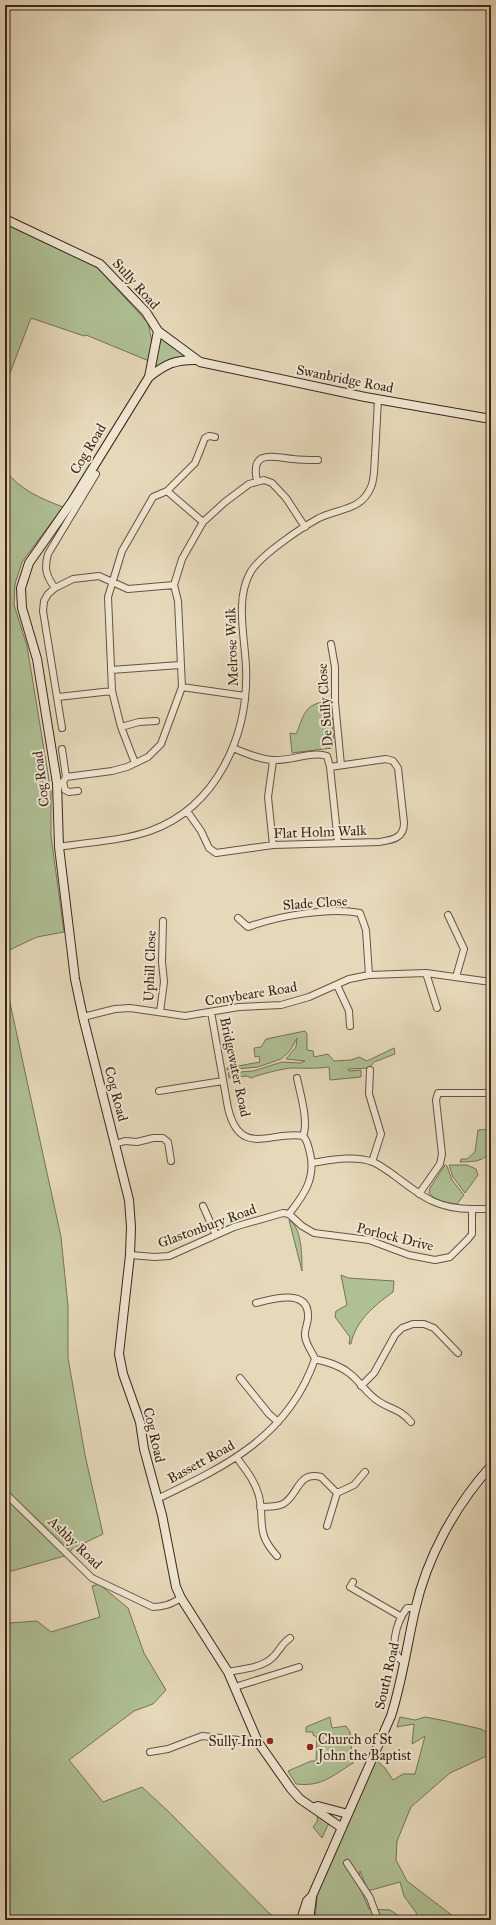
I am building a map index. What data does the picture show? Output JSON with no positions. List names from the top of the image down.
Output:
{
  "streets": {
    "street": [
      "Sully Road",
      "Swanbridge Road",
      "Cog Road",
      "Melrose Walk",
      "De Sully Close",
      "Flat Holm Walk",
      "Slade Close",
      "Uphill Close",
      "Conybeare Road",
      "Bridgewater Road",
      "Glastonbury Road",
      "Porlock Drive",
      "Bassett Road",
      "Ashby Road",
      "South Road"
    ]
  },
  "crossings": [
    ["Sully Road", "Swanbridge Road"],
    ["Sully Road", "Cog Road"],
    ["Swanbridge Road", "Cog Road"],
    ["Swanbridge Road", "Melrose Walk"],
    ["Cog Road", "Melrose Walk"],
    ["Cog Road", "Conybeare Road"],
    ["Cog Road", "Glastonbury Road"],
    ["Cog Road", "Bassett Road"],
    ["Cog Road", "Ashby Road"],
    ["Cog Road", "South Road"],
    ["Melrose Walk", "Flat Holm Walk"],
    ["De Sully Close", "Flat Holm Walk"],
    ["Slade Close", "Conybeare Road"],
    ["Uphill Close", "Conybeare Road"],
    ["Conybeare Road", "Bridgewater Road"],
    ["Glastonbury Road", "Porlock Drive"]
  ],
  "places": ["Sully Inn", "Church of St John the Baptist"]
}
